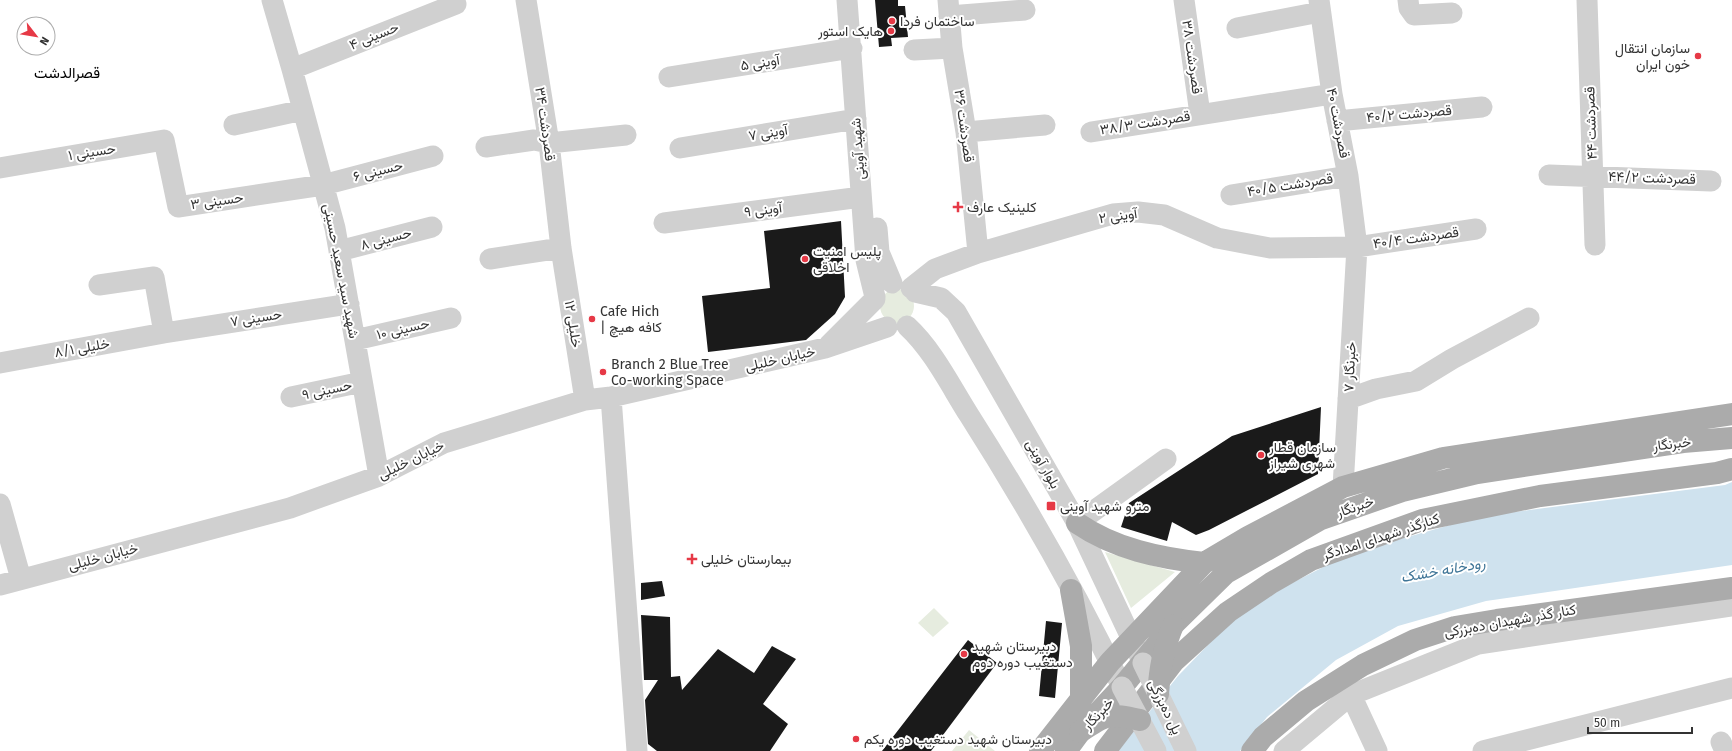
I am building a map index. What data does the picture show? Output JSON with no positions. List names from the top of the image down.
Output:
{
  "streets": {
    "main road": ["خبرنگار", "کنارگذر شهدای امدادگر", "کنار گذر شهیدان ده‌بزرکی"],
    "street": [
      "۴ حسینی",
      "۳۸ قصردشت",
      "۵ آوینی",
      "۴۰/۲ قصردشت",
      "۳۸/۳ قصردشت",
      "۴۰ قصردشت",
      "۴۴ قصردشت",
      "قصردشت ۳۴",
      "۳۶ قصردشت",
      "۷ آوینی",
      "شهید آوینی",
      "۱ حسینی",
      "۶ حسینی",
      "۴۴/۲ قصردشت",
      "۴۰/۵ قصردشت",
      "۳ حسینی",
      "۹ آوینی",
      "۲ آوینی",
      "۴۰/۴ قصردشت",
      "۸ حسینی",
      "شهید سید سعید حسینی",
      "۷ حسینی",
      "۱۲ خلیلی",
      "۱۰ حسینی",
      "۸/۱ خلیلی",
      "خیابان خلیلی",
      "۷ خبرنگار",
      "۹ حسینی",
      "بلوار آوینی",
      "پل ده‌بزرگی"
    ]
  },
  "crossings": [
    ["۴ حسینی", "شهید سید سعید حسینی"],
    ["۳۸ قصردشت", "۳۸/۳ قصردشت"],
    ["۵ آوینی", "شهید آوینی"],
    ["۴۰/۲ قصردشت", "۴۰ قصردشت"],
    ["۳۸/۳ قصردشت", "۴۰ قصردشت"],
    ["۴۰ قصردشت", "۴۰/۵ قصردشت"],
    ["۴۰ قصردشت", "۲ آوینی"],
    ["۴۰ قصردشت", "۴۰/۴ قصردشت"],
    ["۴۰ قصردشت", "۷ خبرنگار"],
    ["۴۴ قصردشت", "۴۴/۲ قصردشت"],
    ["قصردشت ۳۴", "۱۲ خلیلی"],
    ["۳۶ قصردشت", "۲ آوینی"],
    ["۷ آوینی", "شهید آوینی"],
    ["شهید آوینی", "۹ آوینی"],
    ["شهید آوینی", "۲ آوینی"],
    ["شهید آوینی", "خیابان خلیلی"],
    ["۱ حسینی", "۳ حسینی"],
    ["۶ حسینی", "۳ حسینی"],
    ["۶ حسینی", "شهید سید سعید حسینی"],
    ["۳ حسینی", "شهید سید سعید حسینی"],
    ["۲ آوینی", "۴۰/۴ قصردشت"],
    ["۲ آوینی", "خیابان خلیلی"],
    ["۲ آوینی", "۷ خبرنگار"],
    ["۴۰/۴ قصردشت", "۷ خبرنگار"],
    ["۸ حسینی", "شهید سید سعید حسینی"],
    ["شهید سید سعید حسینی", "۷ حسینی"],
    ["شهید سید سعید حسینی", "۱۰ حسینی"],
    ["شهید سید سعید حسینی", "خیابان خلیلی"],
    ["شهید سید سعید حسینی", "۹ حسینی"],
    ["۷ حسینی", "۸/۱ خلیلی"],
    ["۱۲ خلیلی", "خیابان خلیلی"],
    ["۷ خبرنگار", "خبرنگار"],
    ["خبرنگار", "بلوار آوینی"],
    ["خبرنگار", "پل ده‌بزرگی"],
    ["بلوار آوینی", "پل ده‌بزرگی"]
  ],
  "districts": ["قصرالدشت"],
  "water": ["رودخانه خشک"],
  "places": {
    "other": [
      "ساختمان فردا",
      "هایک استور",
      "سازمان انتقال خون ایران",
      "پلیس امنیت اخلاقی",
      "Cafe Hich | کافه هیچ",
      "Branch 2 Blue Tree Co-working Space",
      "سازمان قطار شهری شیراز",
      "دبیرستان شهید دستغیب دوره دوم",
      "دبیرستان شهید دستغیب دوره یکم"
    ],
    "health": ["کلینیک عارف", "بیمارستان خلیلی"],
    "transit": ["مترو شهید آوینی"]
  },
  "scale_bar": "50 m",
  "north": "bottom right"
}
